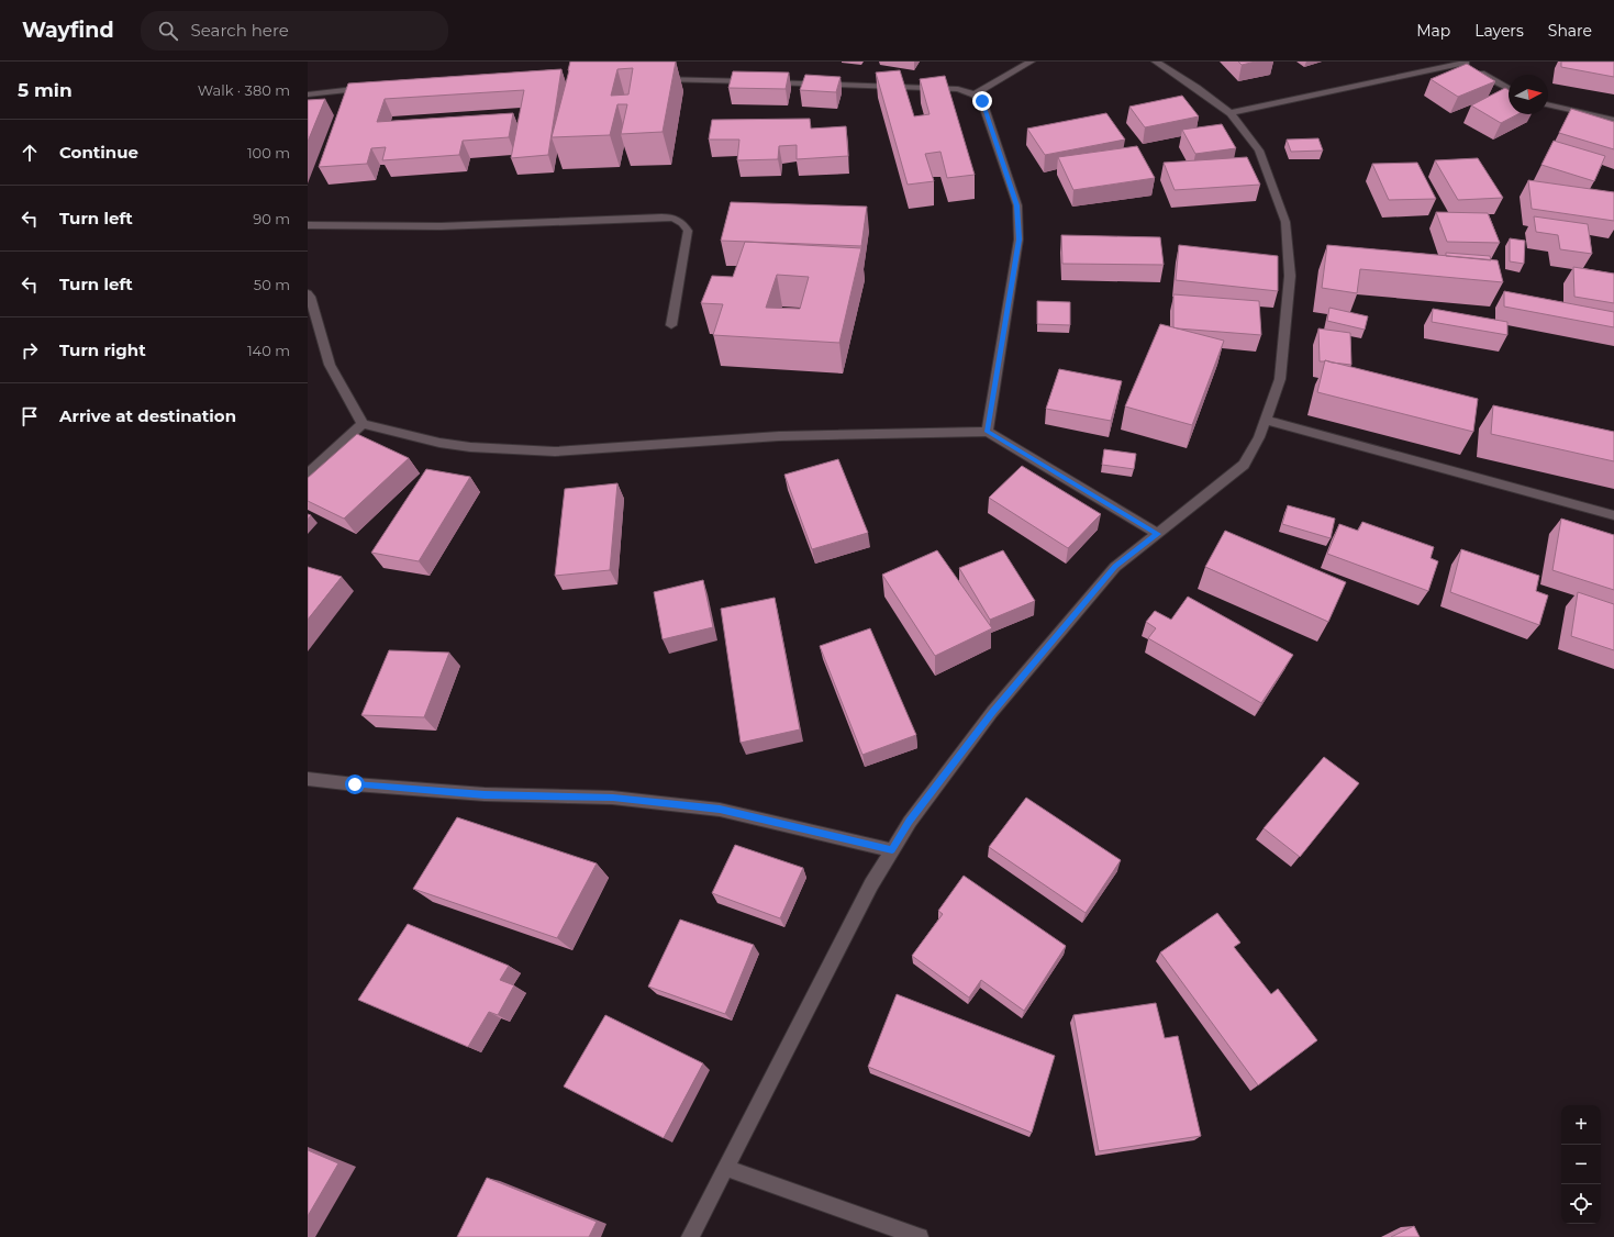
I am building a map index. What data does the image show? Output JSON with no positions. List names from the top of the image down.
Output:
{
  "north": "right",
  "page": {
    "header": "Wayfind",
    "search": "Search here",
    "nav": ["Map", "Layers", "Share"],
    "heading": ["5 min", "Walk · 380 m"],
    "list": [
      ["Continue", "100 m"],
      ["Turn left", "90 m"],
      ["Turn left", "50 m"],
      ["Turn right", "140 m"],
      "Arrive at destination"
    ],
    "map_buttons": ["+", "−"]
  }
}
